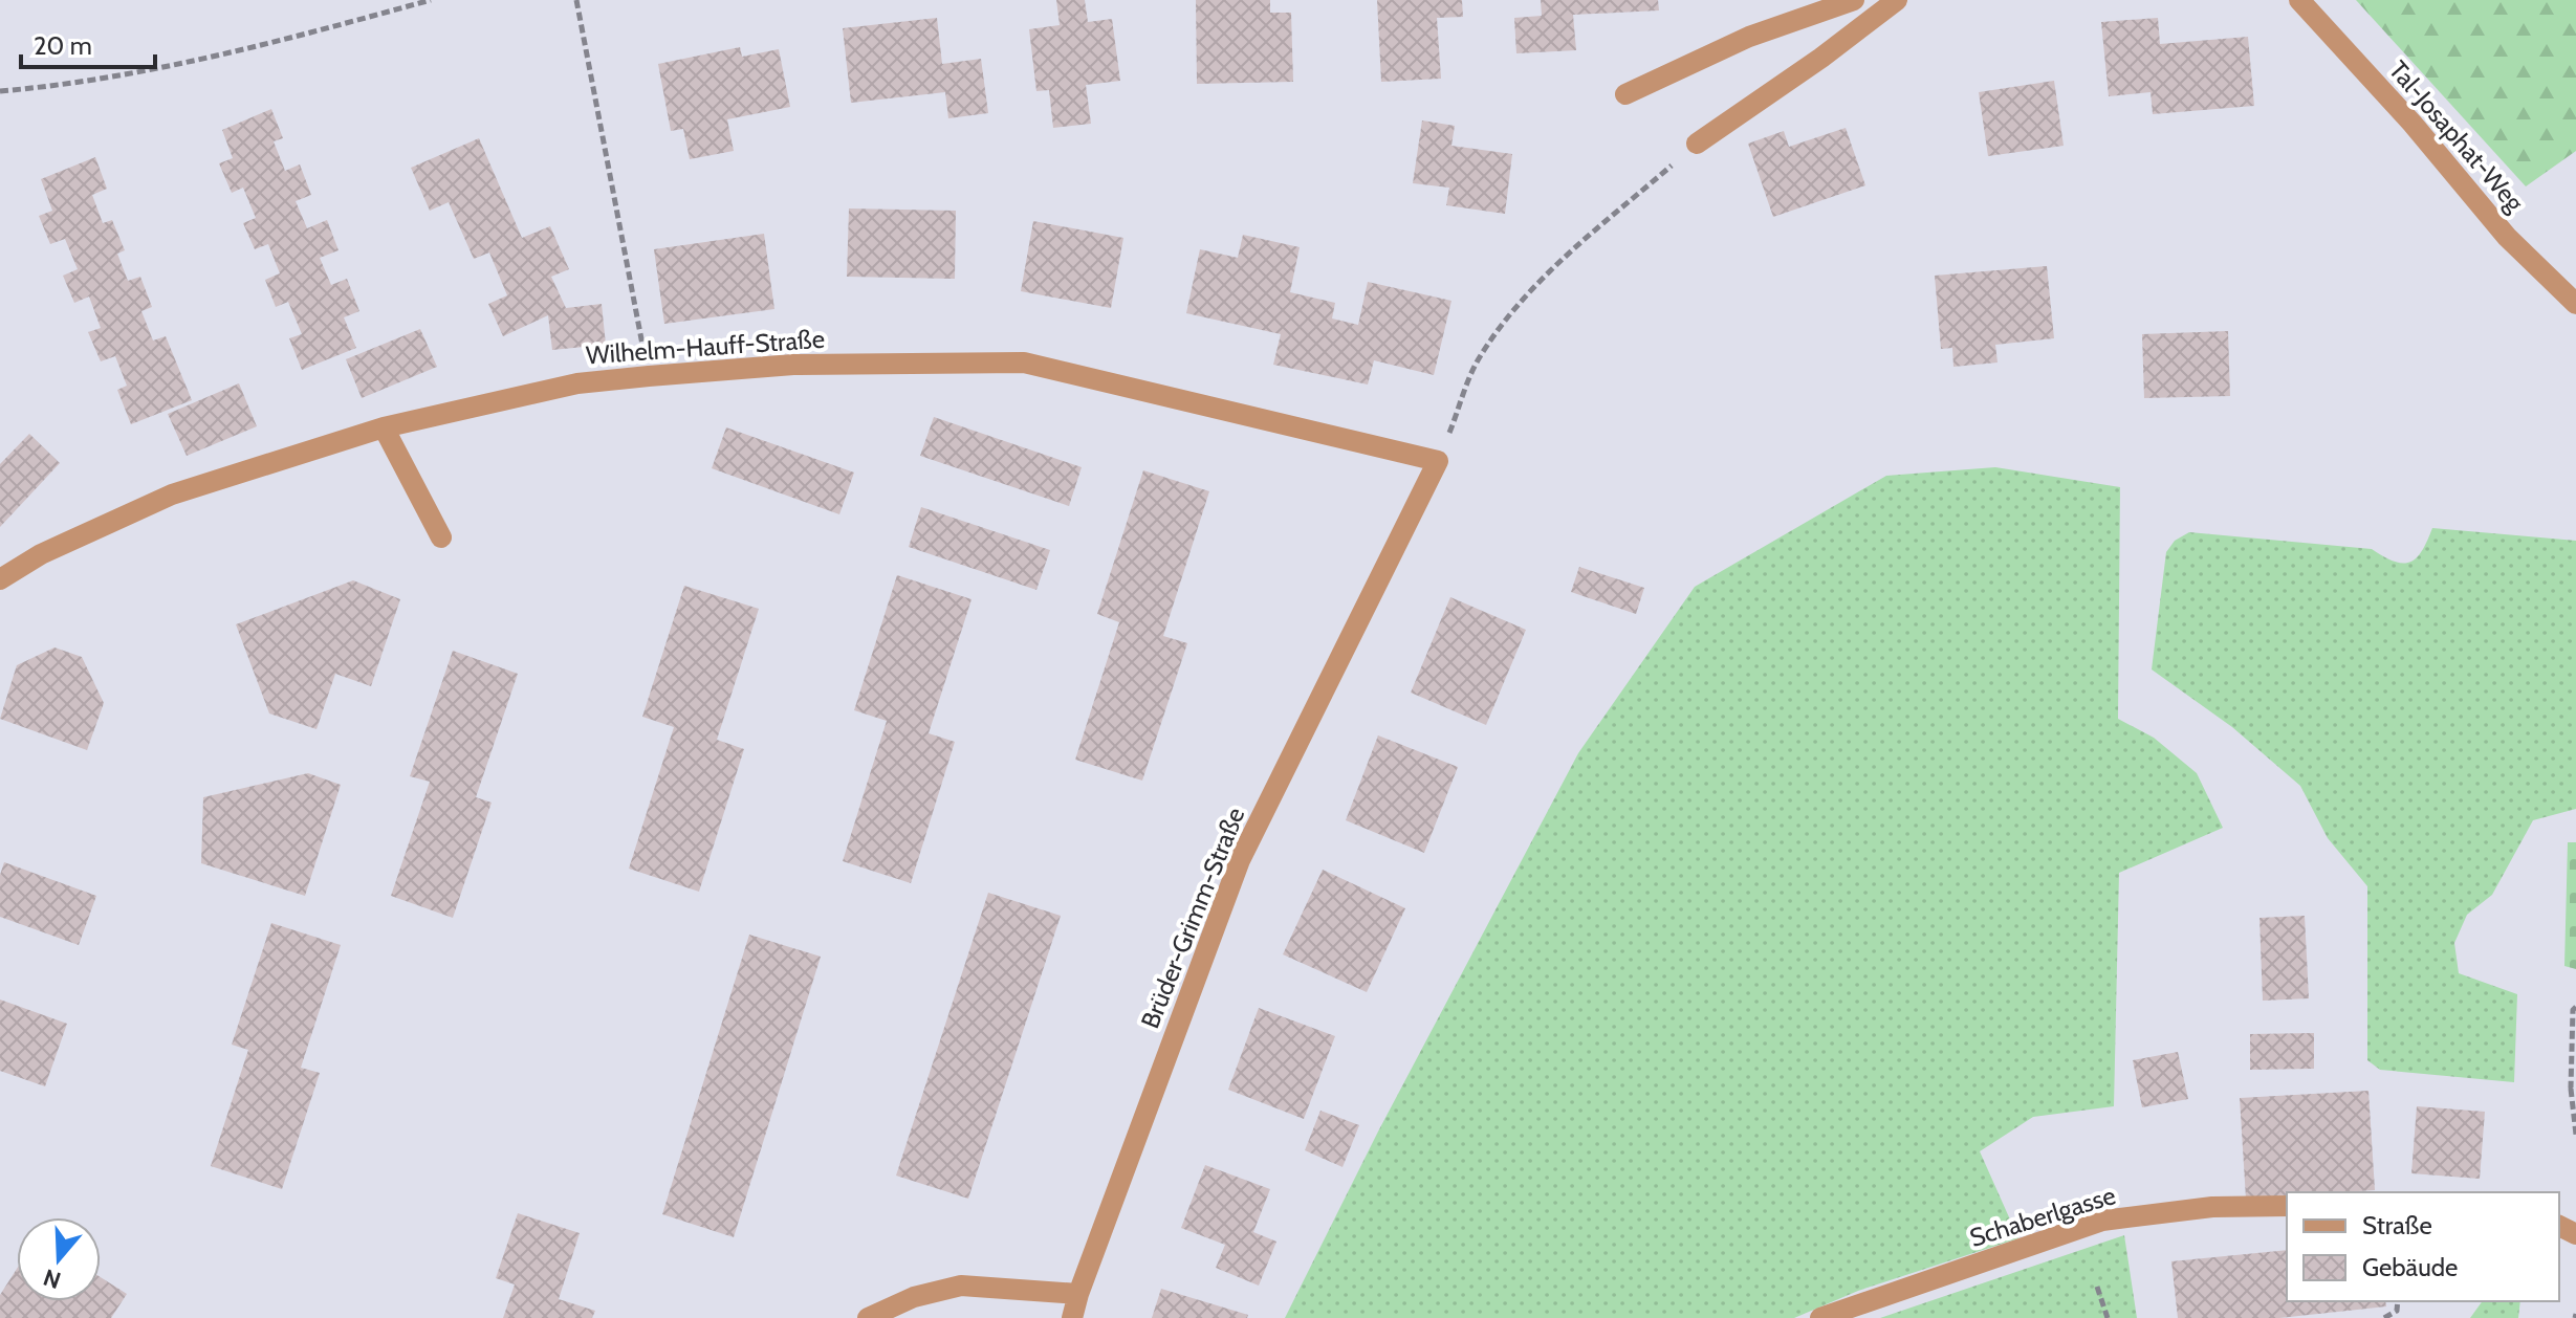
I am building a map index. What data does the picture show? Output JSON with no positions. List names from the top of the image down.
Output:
{
  "streets": {
    "street": [
      "Tal-Josaphat-Weg",
      "Wilhelm-Hauff-Straße",
      "Brüder-Grimm-Straße",
      "Schaberlgasse"
    ]
  },
  "crossings": [
    ["Wilhelm-Hauff-Straße", "Brüder-Grimm-Straße"]
  ],
  "legend": ["Straße", "Gebäude"],
  "scale_bar": "20 m",
  "north": "bottom"
}
